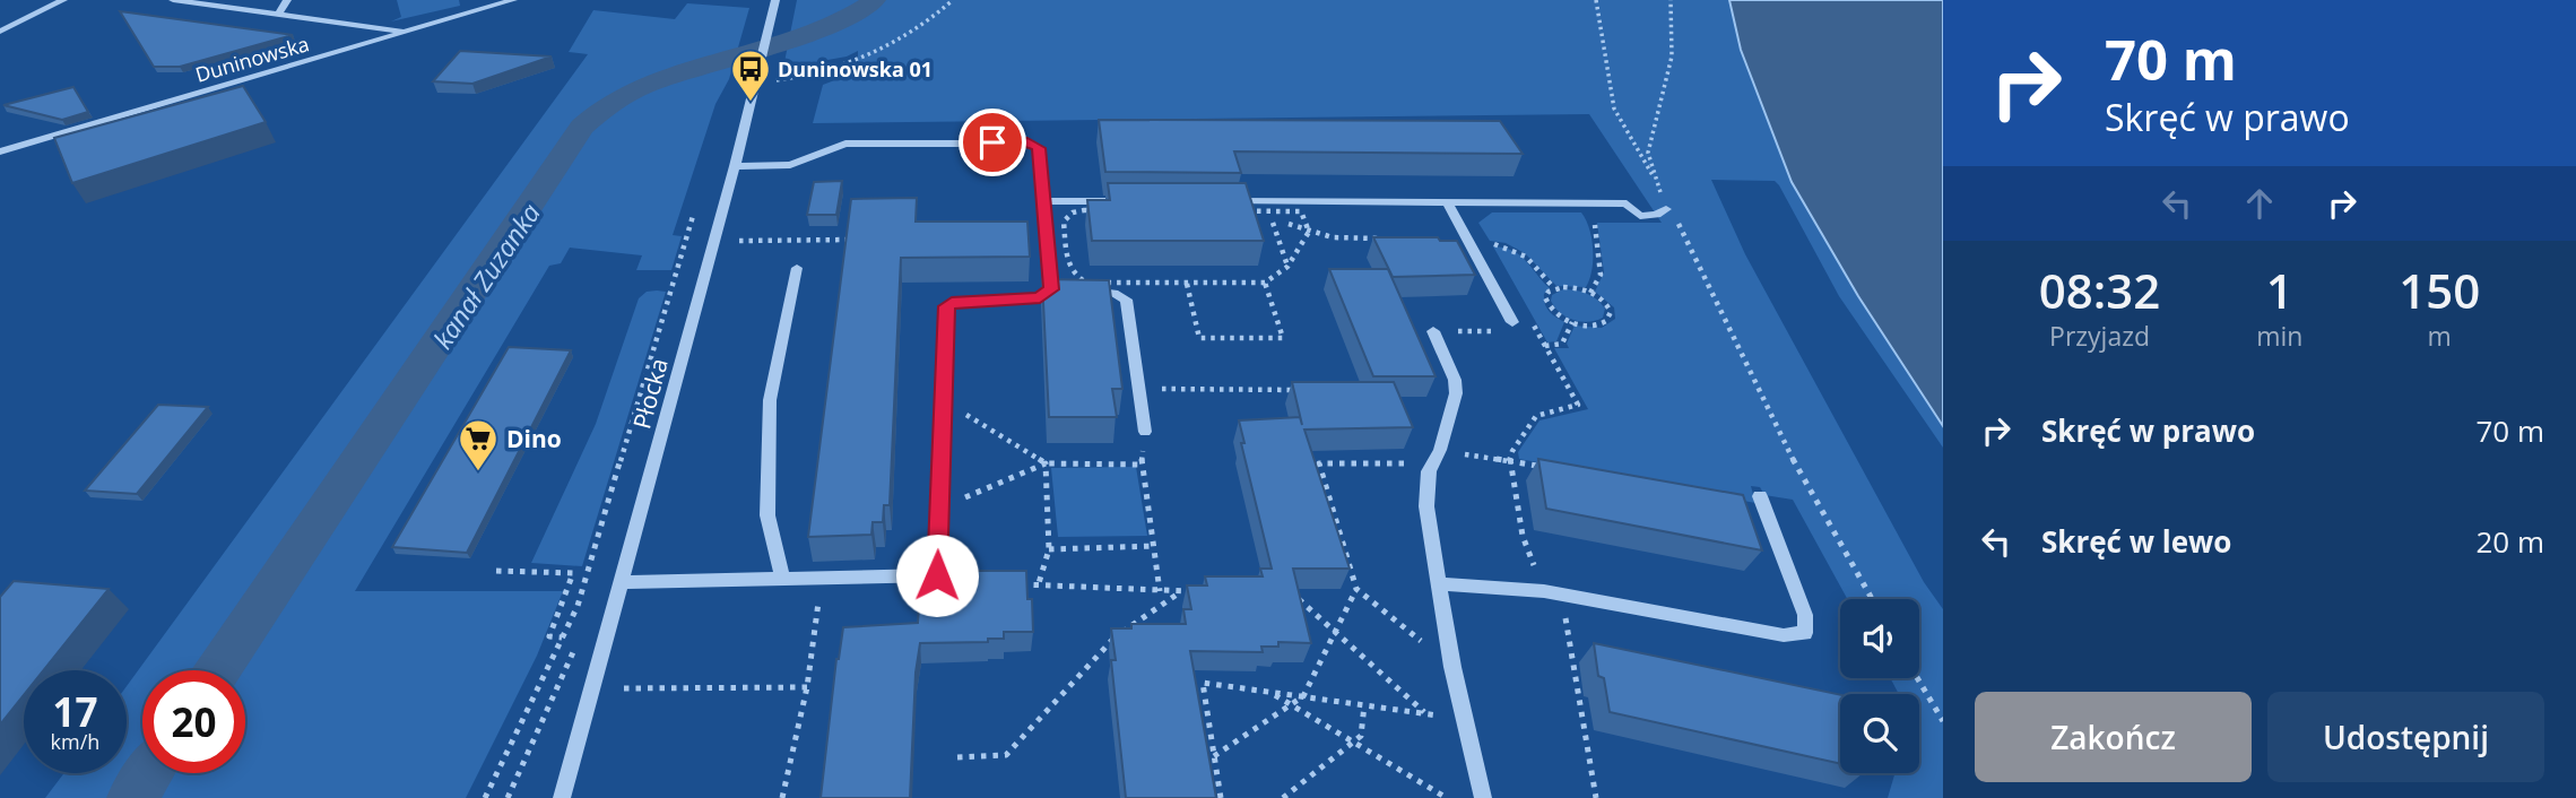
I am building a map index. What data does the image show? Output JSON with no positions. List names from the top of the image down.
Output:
{
  "streets": {
    "street": ["Duninowska", "Płocka"]
  },
  "water": ["kanał Zuzanka"],
  "places": {
    "bus stop": ["Duninowska 01"],
    "supermarket": ["Dino"]
  },
  "page": {
    "turn": ["70 m", "Skręć w prawo"],
    "eta": [
      "08:32",
      "Przyjazd",
      "1",
      "min",
      "150",
      "m"
    ],
    "list": [
      {
        "name": "Skręć w prawo",
        "value": "70 m"
      },
      {
        "name": "Skręć w lewo",
        "value": "20 m"
      }
    ],
    "speed": "17 km/h",
    "limit": "20",
    "buttons": ["Zakończ", "Udostępnij"]
  }
}
